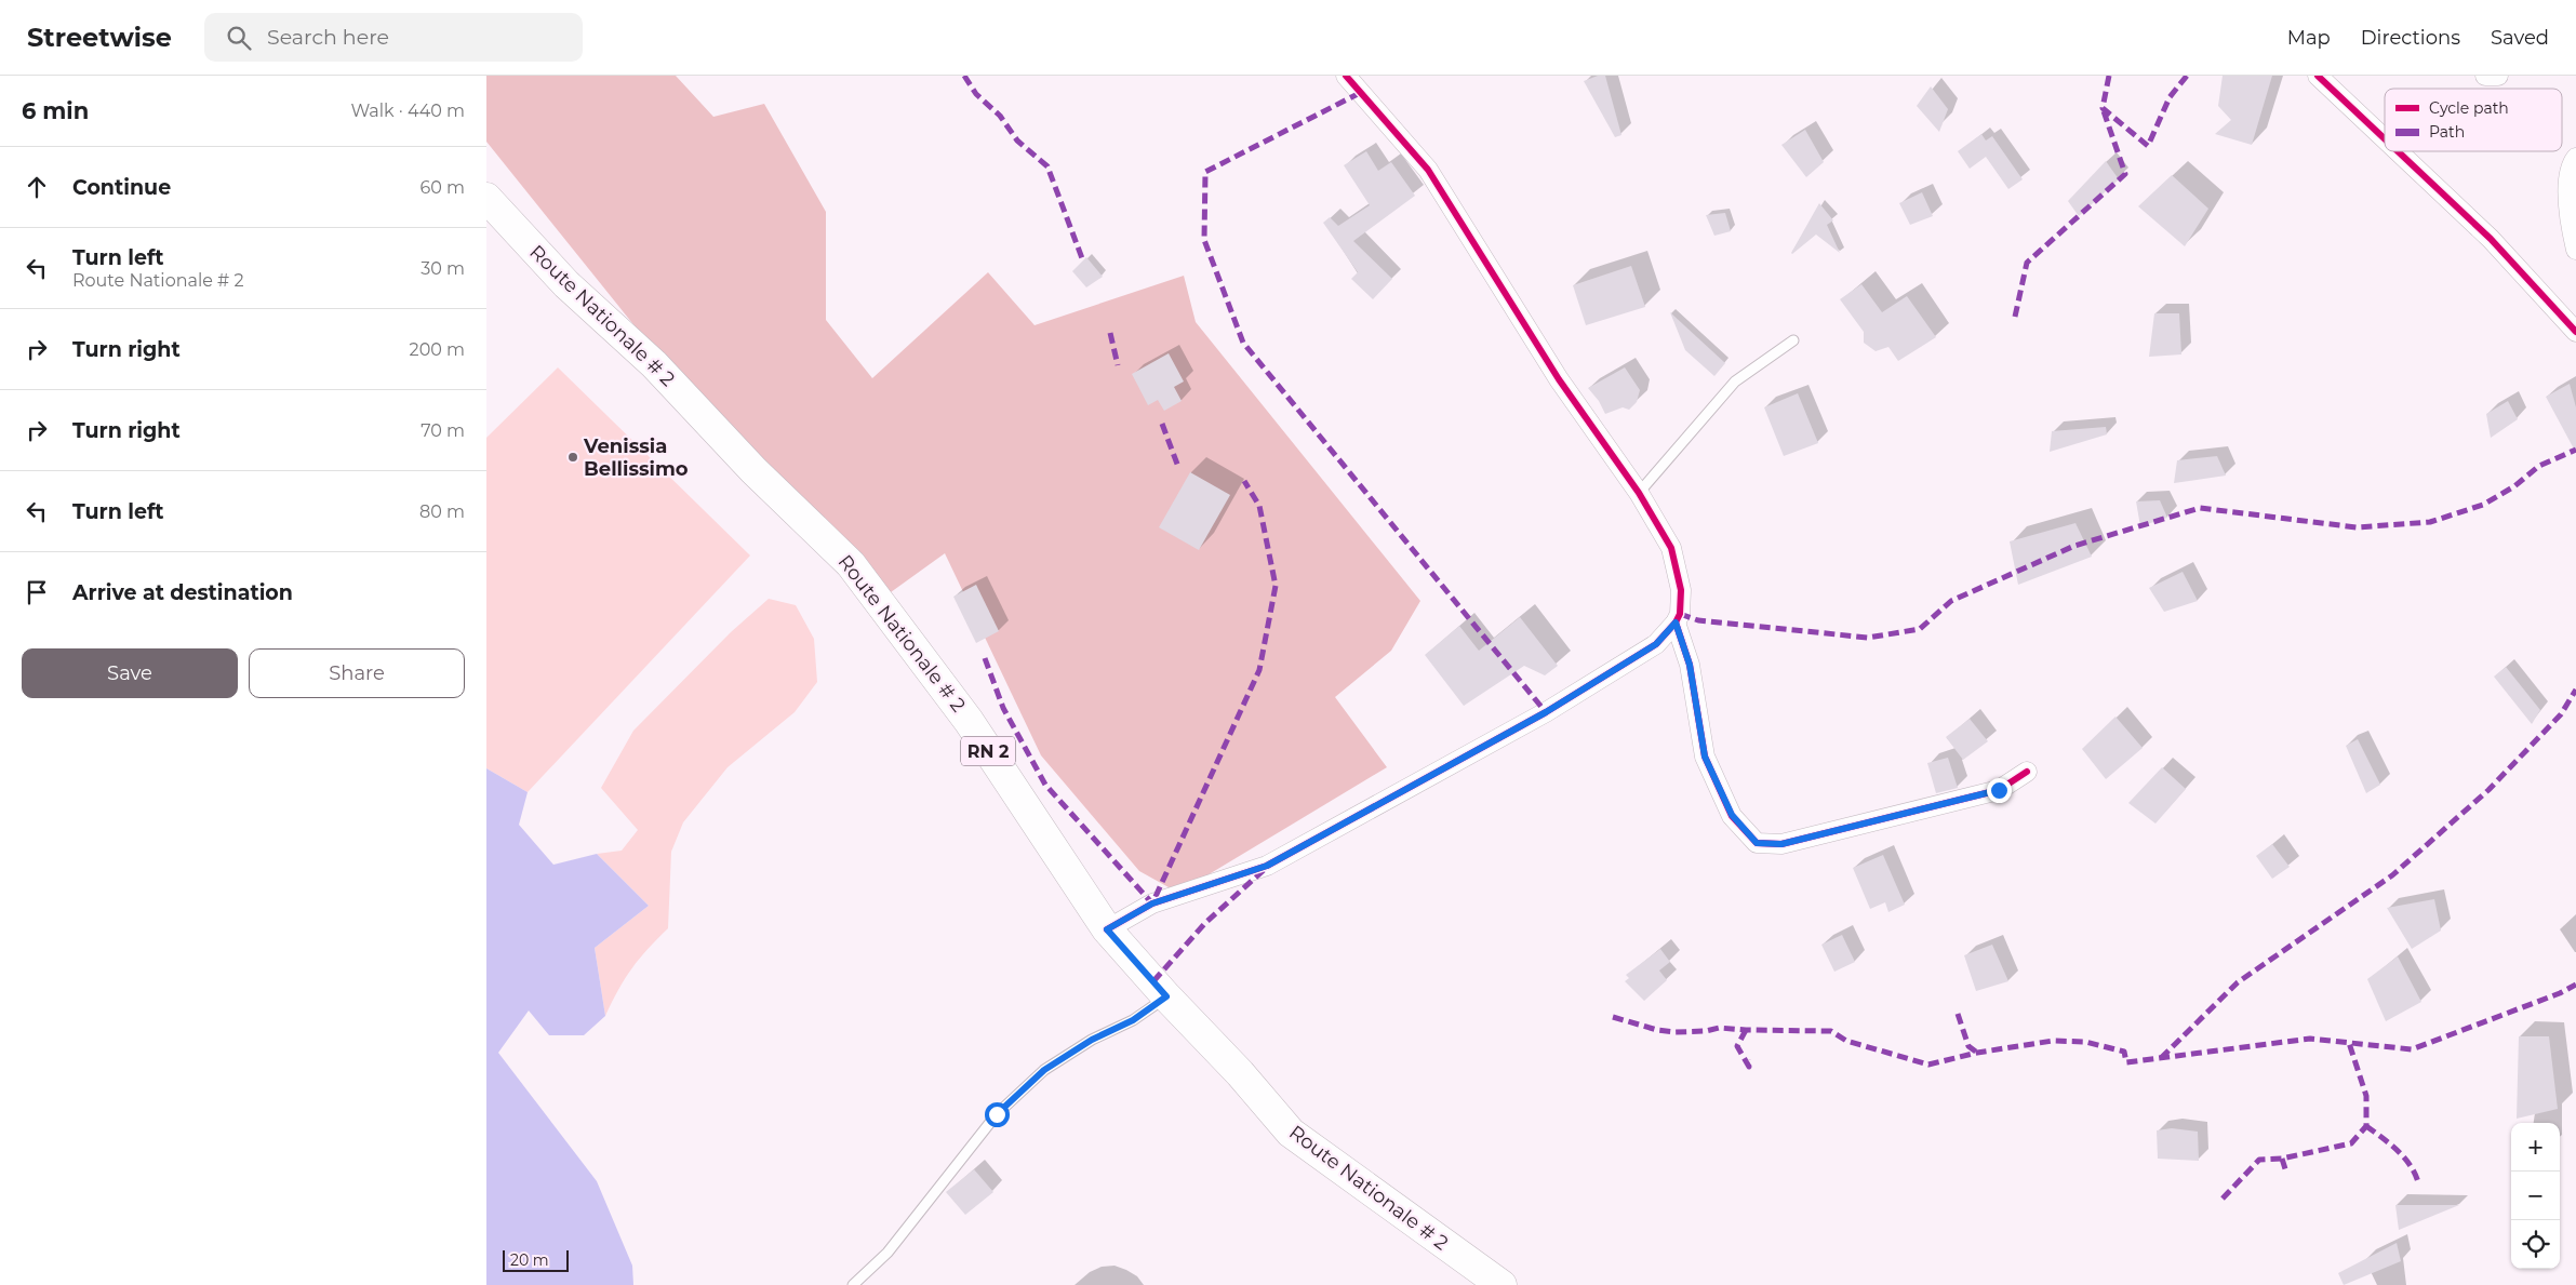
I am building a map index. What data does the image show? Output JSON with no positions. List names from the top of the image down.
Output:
{
  "streets": {
    "main road": ["Route Nationale # 2", "RN 2"]
  },
  "places": ["Venissia Bellissimo"],
  "legend": ["Cycle path", "Path"],
  "scale_bar": "20 m",
  "page": {
    "header": "Streetwise",
    "search": "Search here",
    "nav": ["Map", "Directions", "Saved"],
    "heading": ["6 min", "Walk · 440 m"],
    "list": [
      ["Continue", "60 m"],
      ["Turn left", "Route Nationale # 2", "30 m"],
      ["Turn right", "200 m"],
      ["Turn right", "70 m"],
      ["Turn left", "80 m"],
      "Arrive at destination"
    ],
    "buttons": ["Save", "Share"],
    "map_buttons": ["+", "−"],
    "scale": "20 m"
  }
}
